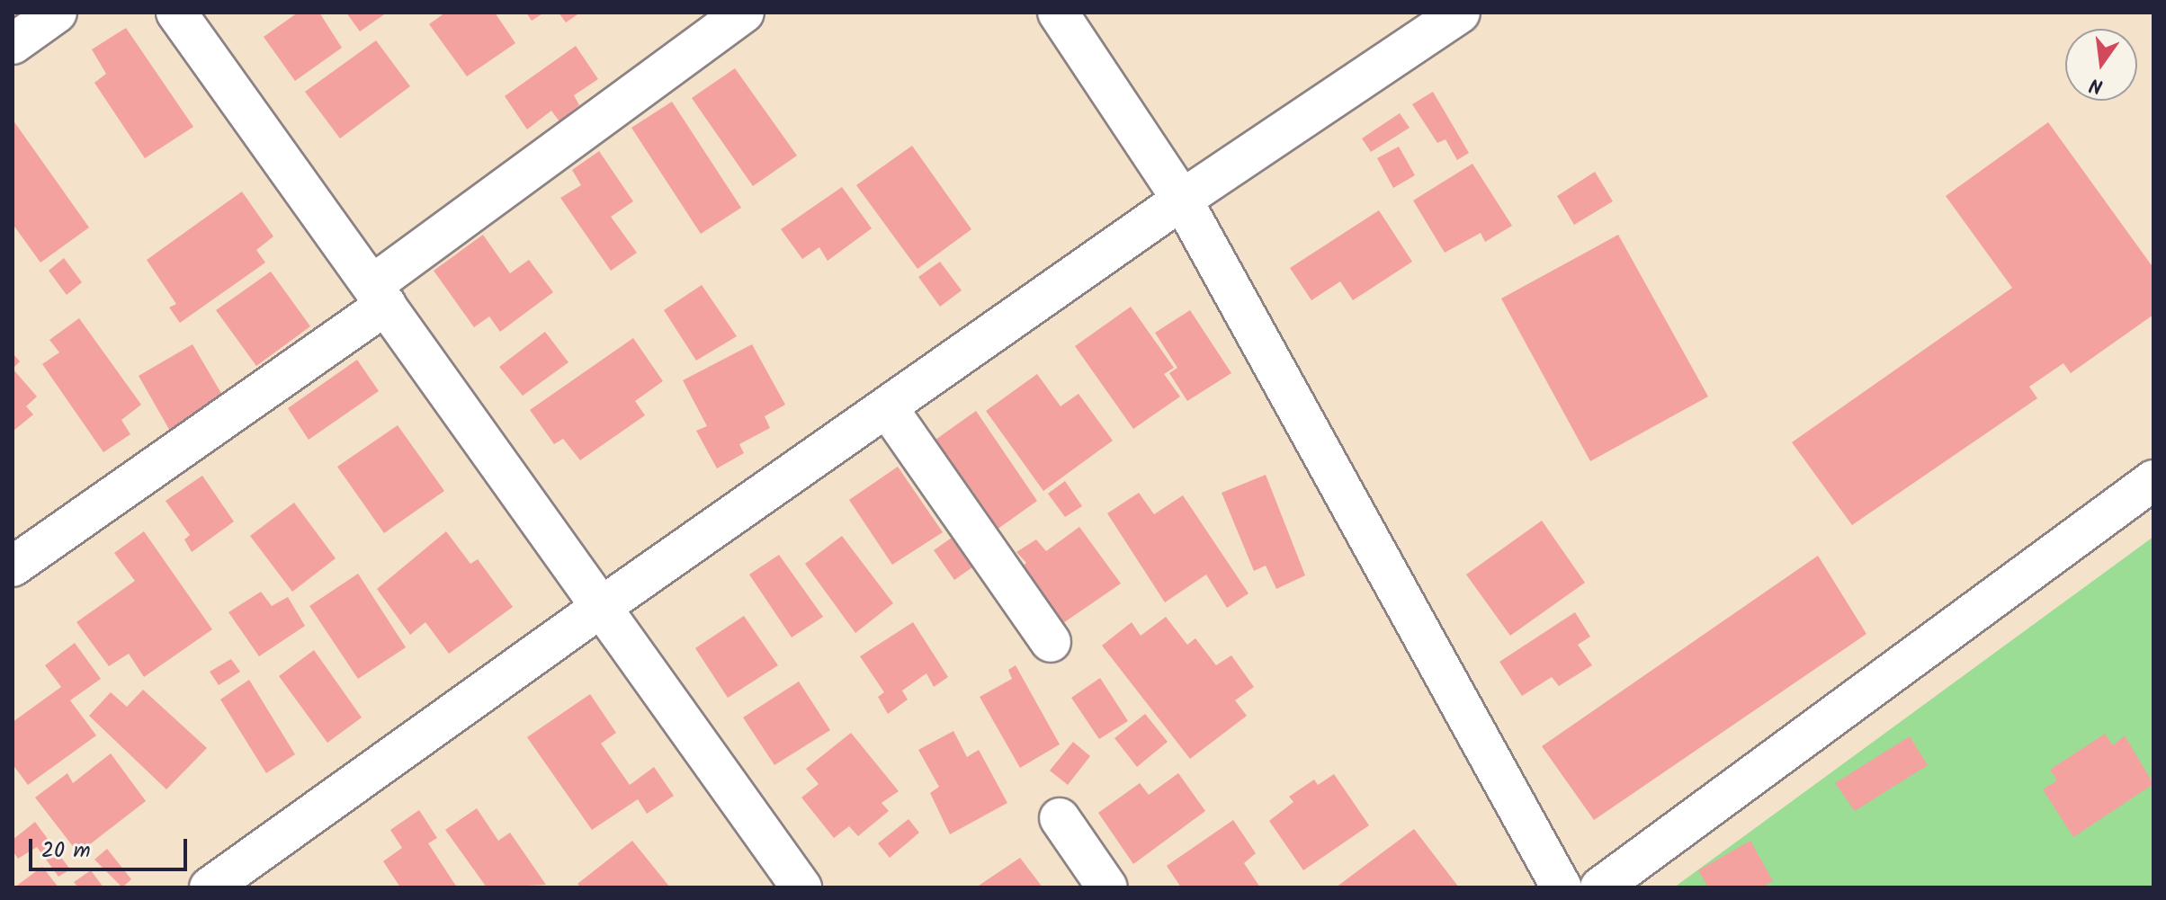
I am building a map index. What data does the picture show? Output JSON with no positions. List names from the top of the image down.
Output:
{
  "scale_bar": "20 m",
  "north": "bottom"
}
